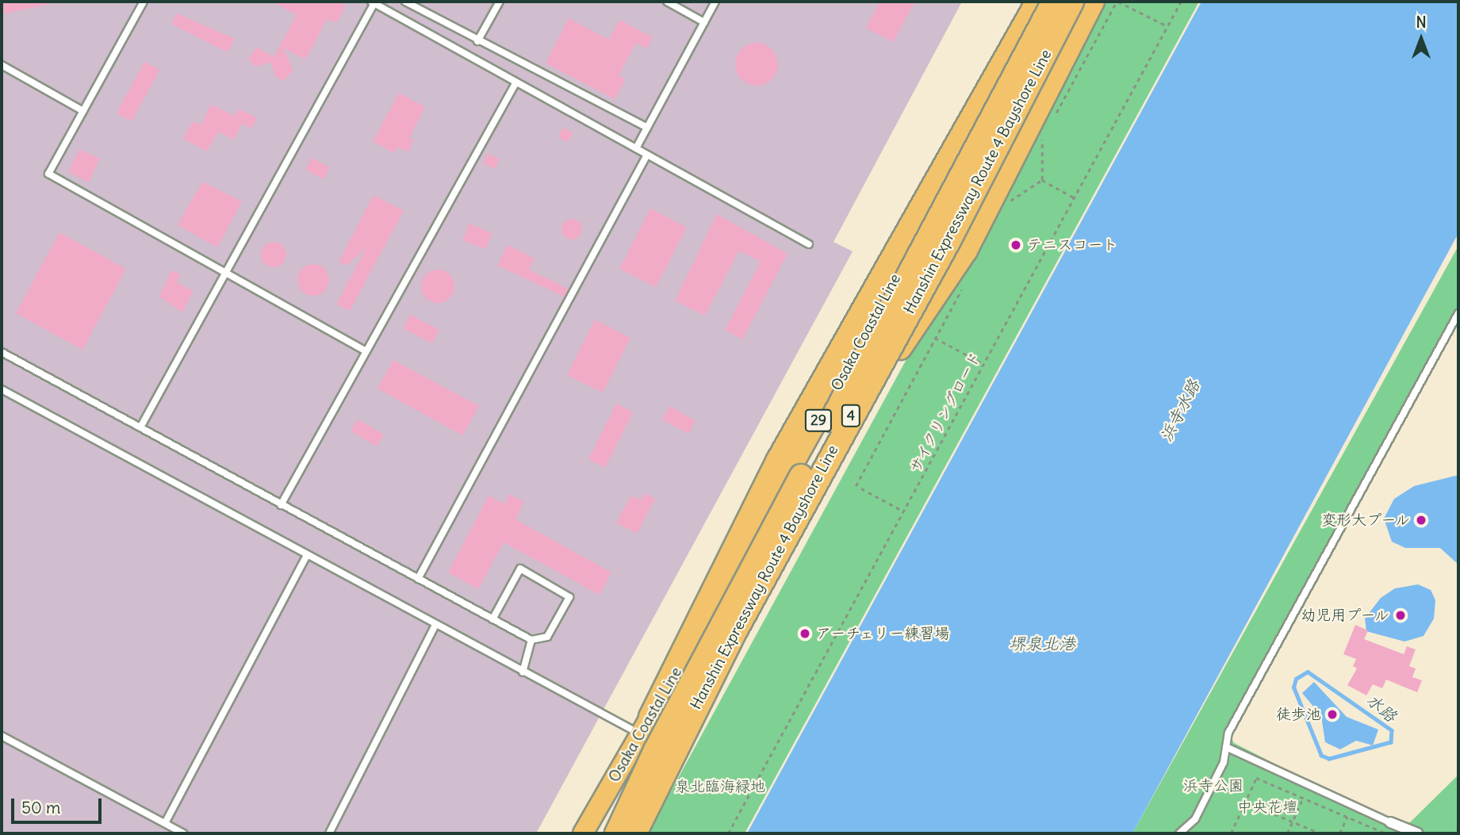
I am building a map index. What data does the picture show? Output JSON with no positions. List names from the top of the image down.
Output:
{
  "streets": {
    "highway": ["Hanshin Expressway Route 4 Bayshore Line", "4"],
    "main road": ["Osaka Coastal Line", "29"],
    "path": ["サイクリングロード"]
  },
  "crossings": [
    ["Hanshin Expressway Route 4 Bayshore Line", "Osaka Coastal Line"]
  ],
  "water": ["浜寺水路", "堺泉北港", "水路"],
  "parks": ["浜寺公園", "泉北臨海緑地", "中央花壇"],
  "places": [
    "テニスコート",
    "変形大プール",
    "幼児用プール",
    "アーチェリー練習場",
    "徒歩池"
  ],
  "scale_bar": "50 m",
  "north": "top"
}
